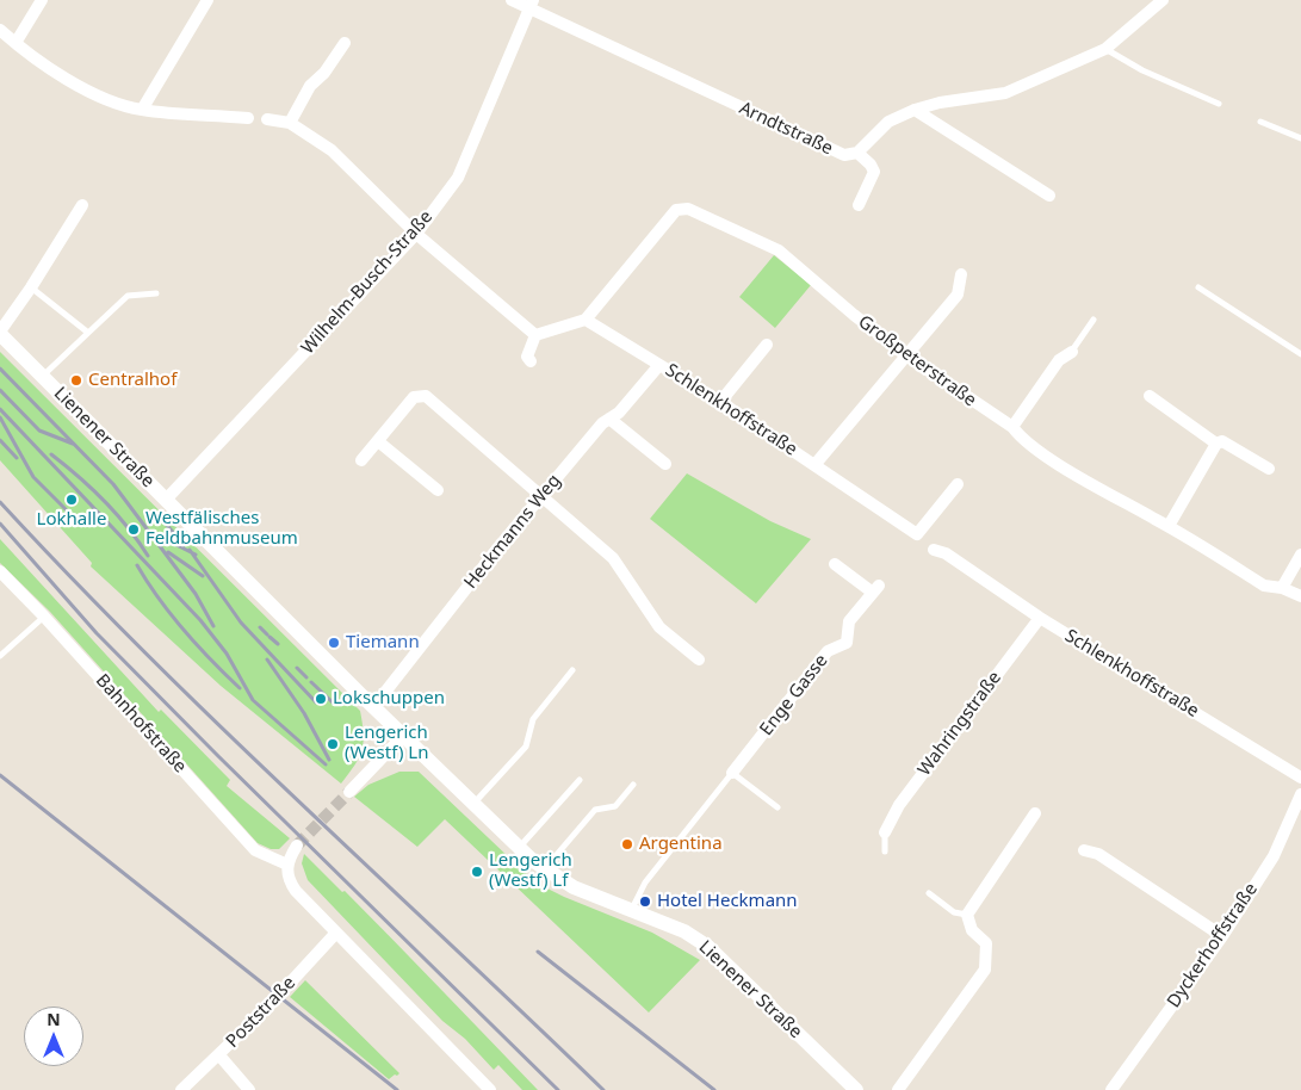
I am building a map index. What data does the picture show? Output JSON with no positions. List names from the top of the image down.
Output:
{
  "streets": {
    "street": [
      "Arndtstraße",
      "Wilhelm-Busch-Straße",
      "Großpeterstraße",
      "Schlenkhoffstraße",
      "Lienener Straße",
      "Heckmanns Weg",
      "Enge Gasse",
      "Bahnhofstraße",
      "Wahringstraße",
      "Dyckerhoffstraße",
      "Poststraße"
    ]
  },
  "crossings": [
    ["Arndtstraße", "Wilhelm-Busch-Straße"],
    ["Wilhelm-Busch-Straße", "Lienener Straße"],
    ["Großpeterstraße", "Schlenkhoffstraße"],
    ["Schlenkhoffstraße", "Heckmanns Weg"],
    ["Schlenkhoffstraße", "Wahringstraße"],
    ["Lienener Straße", "Heckmanns Weg"],
    ["Lienener Straße", "Enge Gasse"]
  ],
  "places": [
    "Centralhof",
    "Lokhalle",
    "Westfälisches Feldbahnmuseum",
    "Tiemann",
    "Lokschuppen",
    "Lengerich (Westf) Ln",
    "Argentina",
    "Lengerich (Westf) Lf",
    "Hotel Heckmann"
  ],
  "north": "top"
}
